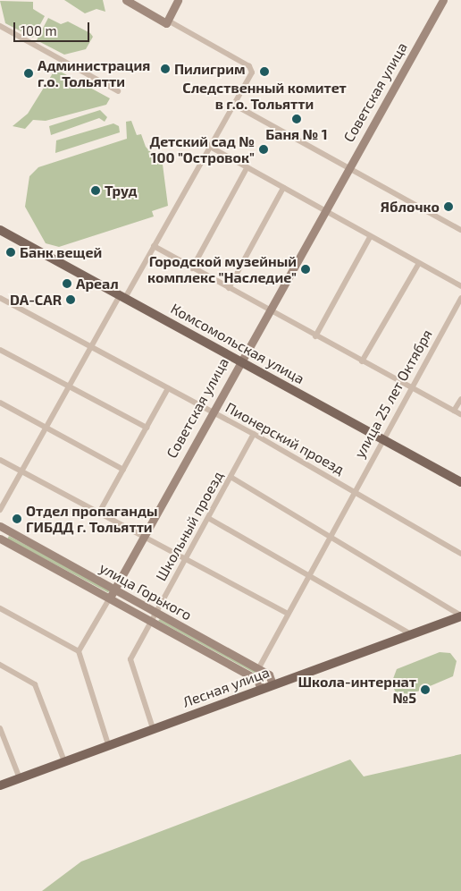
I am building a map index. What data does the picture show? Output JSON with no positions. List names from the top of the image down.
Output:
{
  "streets": {
    "main road": [
      "Советская улица",
      "Комсомольская улица",
      "улица Горького",
      "Лесная улица"
    ],
    "street": ["улица 25 лет Октября", "Пионерский проезд", "Школьный проезд"]
  },
  "crossings": [
    ["Советская улица", "Комсомольская улица"],
    ["Советская улица", "Пионерский проезд"],
    ["Советская улица", "улица Горького"],
    ["Комсомольская улица", "улица 25 лет Октября"],
    ["улица 25 лет Октября", "Пионерский проезд"],
    ["улица 25 лет Октября", "улица Горького"],
    ["Пионерский проезд", "Школьный проезд"],
    ["Школьный проезд", "улица Горького"],
    ["Школьный проезд", "Лесная улица"],
    ["улица Горького", "Лесная улица"]
  ],
  "places": [
    "Пилигрим",
    "Следственный комитет в г.о. Тольятти",
    "Администрация г.о. Тольятти",
    "Баня № 1",
    "Детский сад № 100 \"Островок\"",
    "Труд",
    "Яблочко",
    "Банк вещей",
    "Городской музейный комплекс \"Наследие\"",
    "Ареал",
    "DA-CAR",
    "Отдел пропаганды ГИБДД г. Тольятти",
    "Школа-интернат №5"
  ],
  "scale_bar": "100 m"
}
